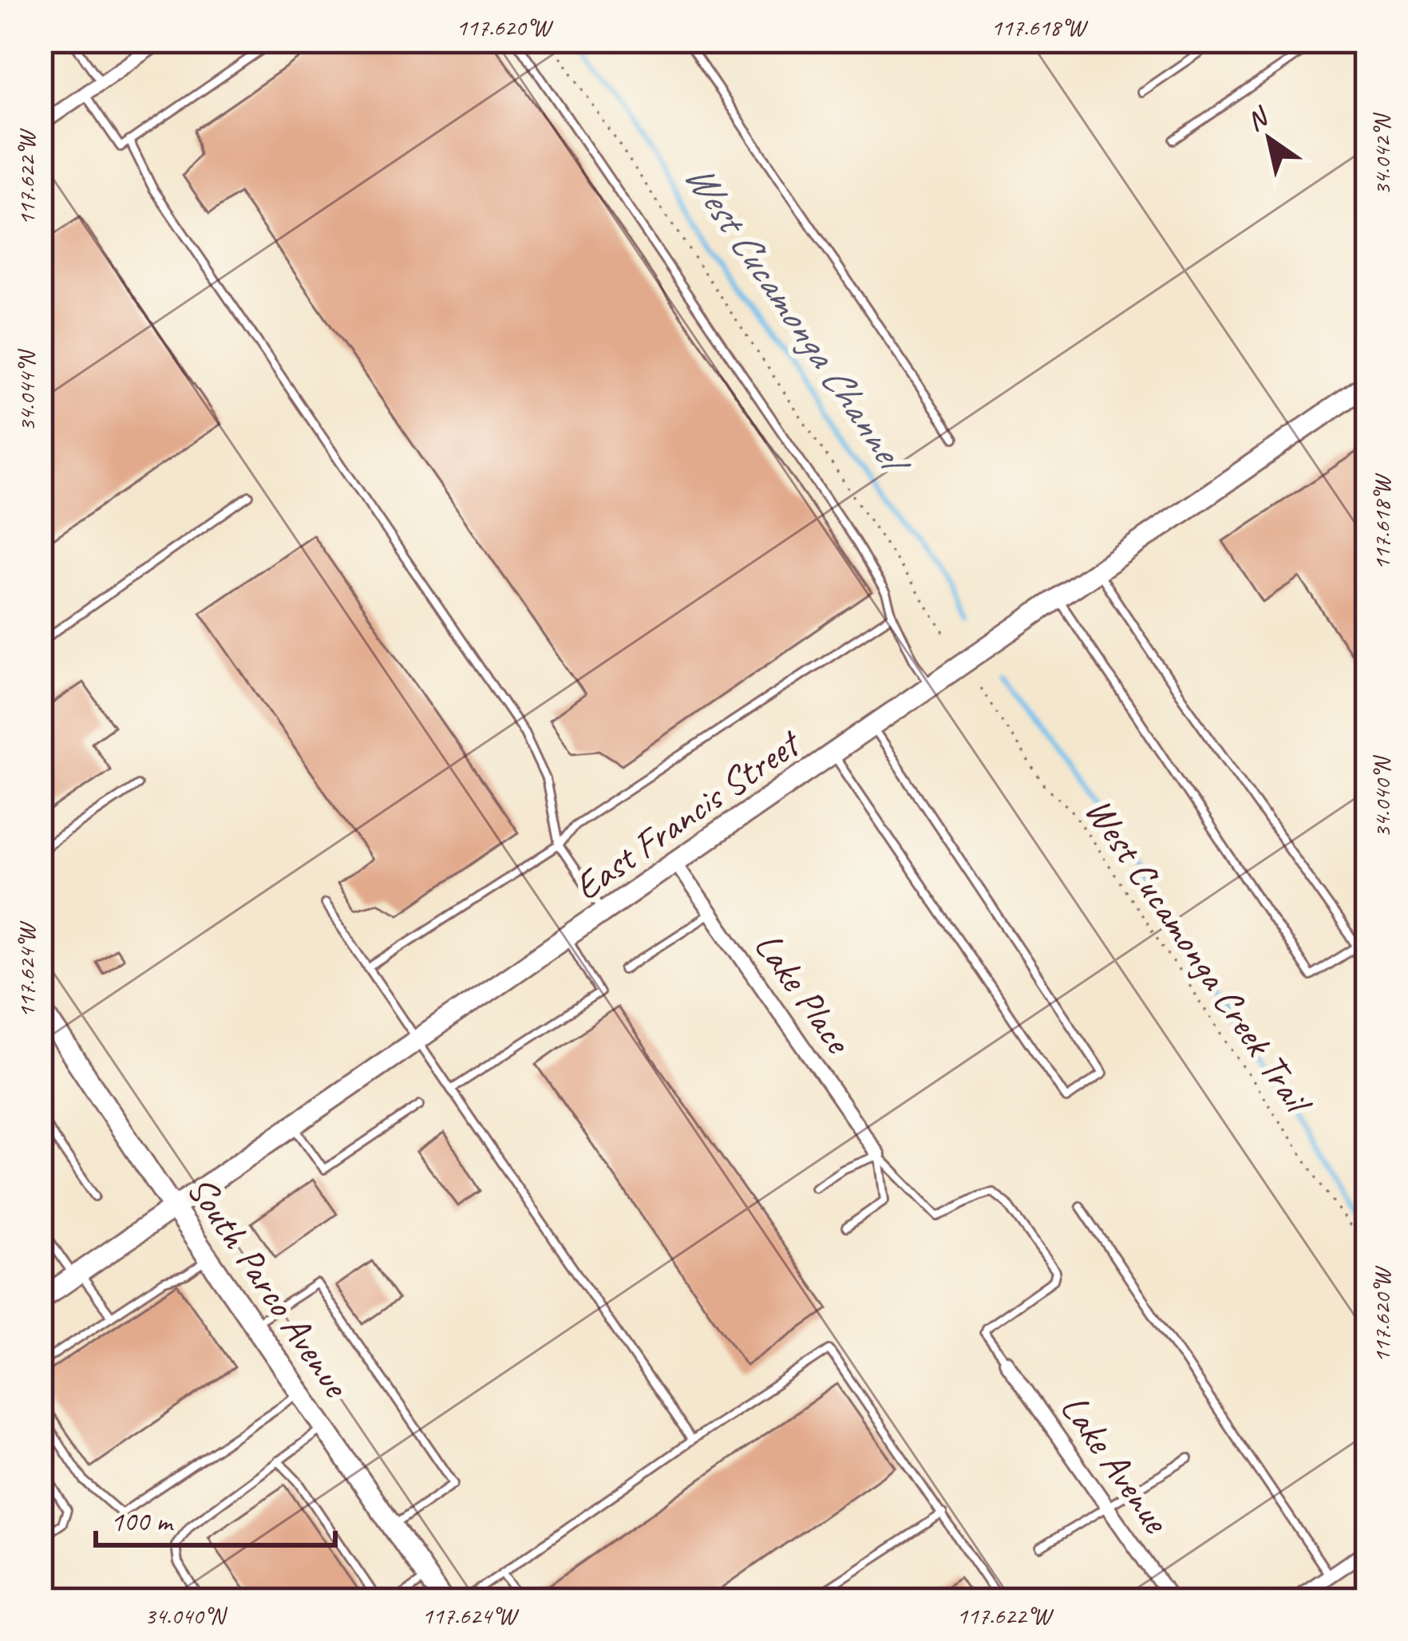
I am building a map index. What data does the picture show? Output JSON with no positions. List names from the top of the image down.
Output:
{
  "streets": {
    "street": [
      "East Francis Street",
      "Lake Place",
      "South Parco Avenue",
      "Lake Avenue"
    ],
    "path": ["West Cucamonga Creek Trail"]
  },
  "crossings": [
    ["East Francis Street", "Lake Place"],
    ["East Francis Street", "South Parco Avenue"]
  ],
  "water": ["West Cucamonga Channel"],
  "scale_bar": "100 m",
  "north": "top left",
  "coordinates": [
    "117.620°W",
    "117.618°W",
    "34.042°N",
    "117.622°W",
    "34.044°N",
    "34.040°N",
    "117.624°W"
  ]
}
